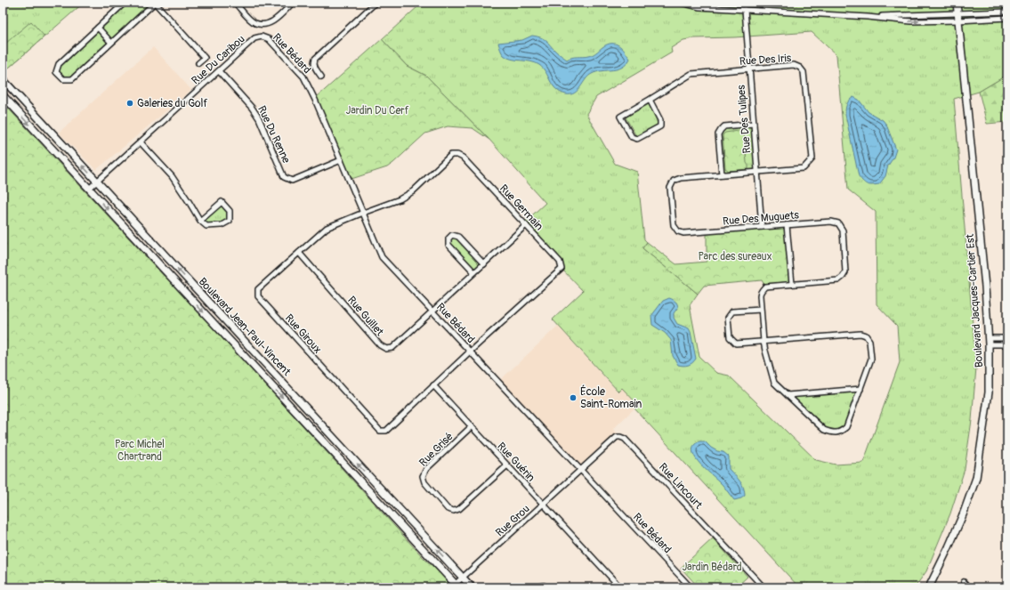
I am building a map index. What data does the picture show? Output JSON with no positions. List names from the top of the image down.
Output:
{
  "streets": {
    "street": [
      "Rue Bédard",
      "Rue Du Caribou",
      "Rue Des Iris",
      "Rue Des Tulipes",
      "Rue Du Renne",
      "Rue Germain",
      "Rue Des Muguets",
      "Boulevard Jacques-Cartier Est",
      "Rue Guillet",
      "Boulevard Jean-Paul-Vincent",
      "Rue Giroux",
      "Rue Grisé",
      "Rue Guérin",
      "Rue Lincourt",
      "Rue Grou"
    ]
  },
  "crossings": [
    ["Rue Bédard", "Rue Du Caribou"],
    ["Rue Bédard", "Rue Du Renne"],
    ["Rue Bédard", "Rue Germain"],
    ["Rue Bédard", "Rue Guillet"],
    ["Rue Bédard", "Rue Giroux"],
    ["Rue Bédard", "Rue Lincourt"],
    ["Rue Bédard", "Rue Grou"],
    ["Rue Du Caribou", "Rue Du Renne"],
    ["Rue Du Caribou", "Boulevard Jean-Paul-Vincent"],
    ["Rue Des Iris", "Rue Des Tulipes"],
    ["Rue Des Iris", "Rue Des Muguets"],
    ["Rue Des Tulipes", "Rue Des Muguets"],
    ["Rue Germain", "Rue Guillet"],
    ["Rue Germain", "Rue Giroux"],
    ["Rue Guillet", "Rue Giroux"],
    ["Boulevard Jean-Paul-Vincent", "Rue Grou"],
    ["Rue Giroux", "Rue Guérin"],
    ["Rue Grisé", "Rue Guérin"],
    ["Rue Guérin", "Rue Grou"],
    ["Rue Lincourt", "Rue Grou"]
  ],
  "parks": [
    "Jardin Du Cerf",
    "Parc des sureaux",
    "Parc Michel Chartrand",
    "Jardin Bédard"
  ],
  "places": ["Galeries du Golf", "École Saint-Romain"]
}
